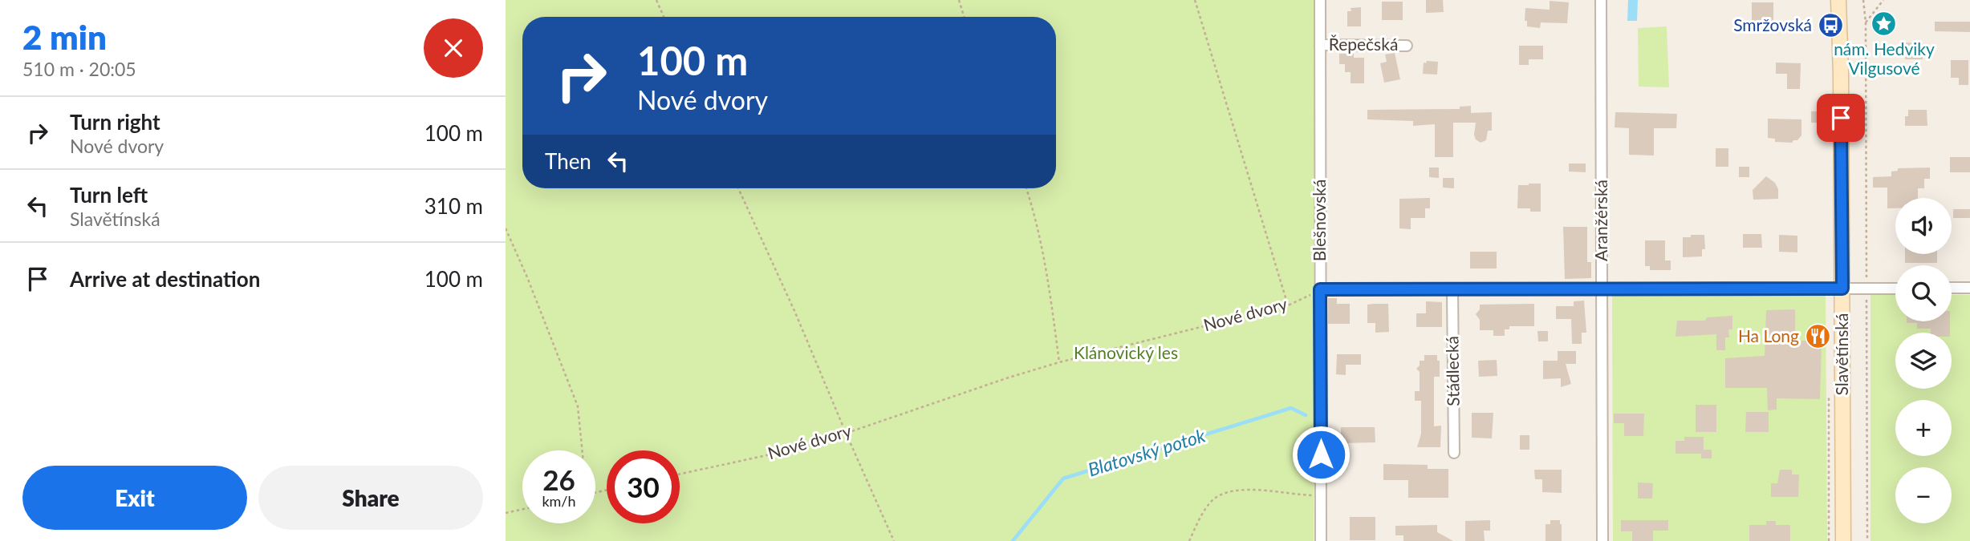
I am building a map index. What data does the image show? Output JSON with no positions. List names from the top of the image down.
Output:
{
  "streets": {
    "street": [
      "Řepečská",
      "Blešnovská",
      "Aranžérská",
      "Slavětínská",
      "Stádlecká"
    ],
    "path": ["Nové dvory"]
  },
  "crossings": [
    ["Řepečská", "Blešnovská"],
    ["Blešnovská", "Nové dvory"]
  ],
  "water": ["Blatovský potok"],
  "parks": ["Klánovický les"],
  "places": {
    "place": ["nám. Hedviky Vilgusové"],
    "bus stop": ["Smržovská"],
    "restaurant": ["Ha Long"]
  },
  "page": {
    "heading": ["2 min", "510 m · 20:05"],
    "turn": ["100 m", "Nové dvory"],
    "list": [
      {
        "name": "Turn right",
        "note": "Nové dvory",
        "value": "100 m"
      },
      {
        "name": "Turn left",
        "note": "Slavětínská",
        "value": "310 m"
      },
      {
        "name": "Arrive at destination",
        "value": "100 m"
      }
    ],
    "then": "Then",
    "map_buttons": ["+", "−"],
    "speed": "26 km/h",
    "limit": "30",
    "buttons": ["Exit", "Share"]
  }
}
